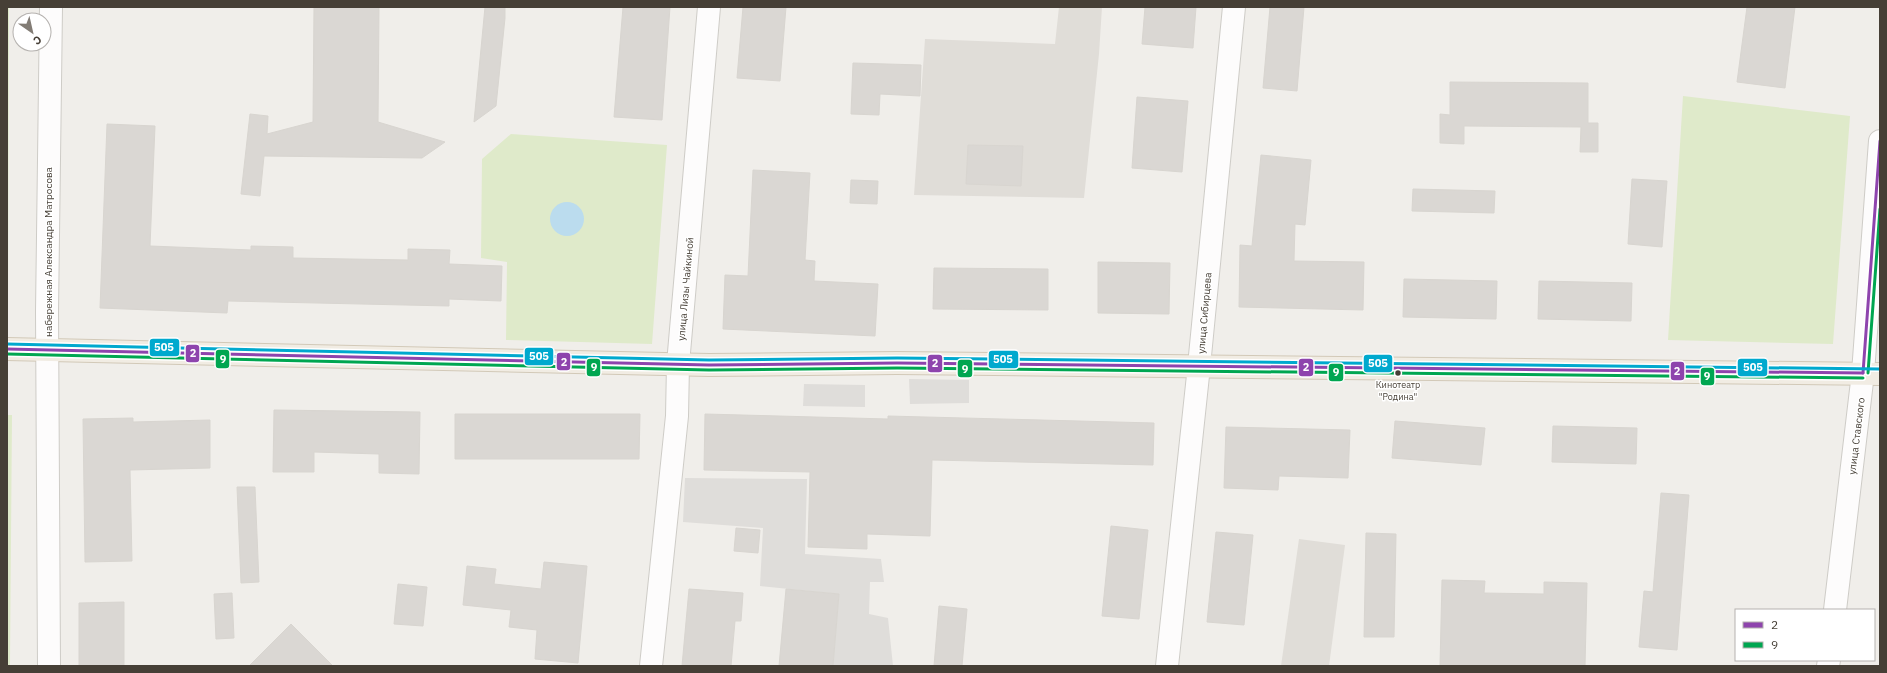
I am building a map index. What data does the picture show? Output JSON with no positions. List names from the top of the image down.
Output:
{
  "streets": {
    "street": [
      "набережная Александра Матросова",
      "улица Лизы Чайкиной",
      "улица Сибирцева",
      "улица Ставского"
    ]
  },
  "places": ["Кинотеатр \"Родина\""],
  "lines": ["transit line 2", "transit line 9", "transit line 505"],
  "legend": ["2", "9"],
  "north": "bottom right"
}
